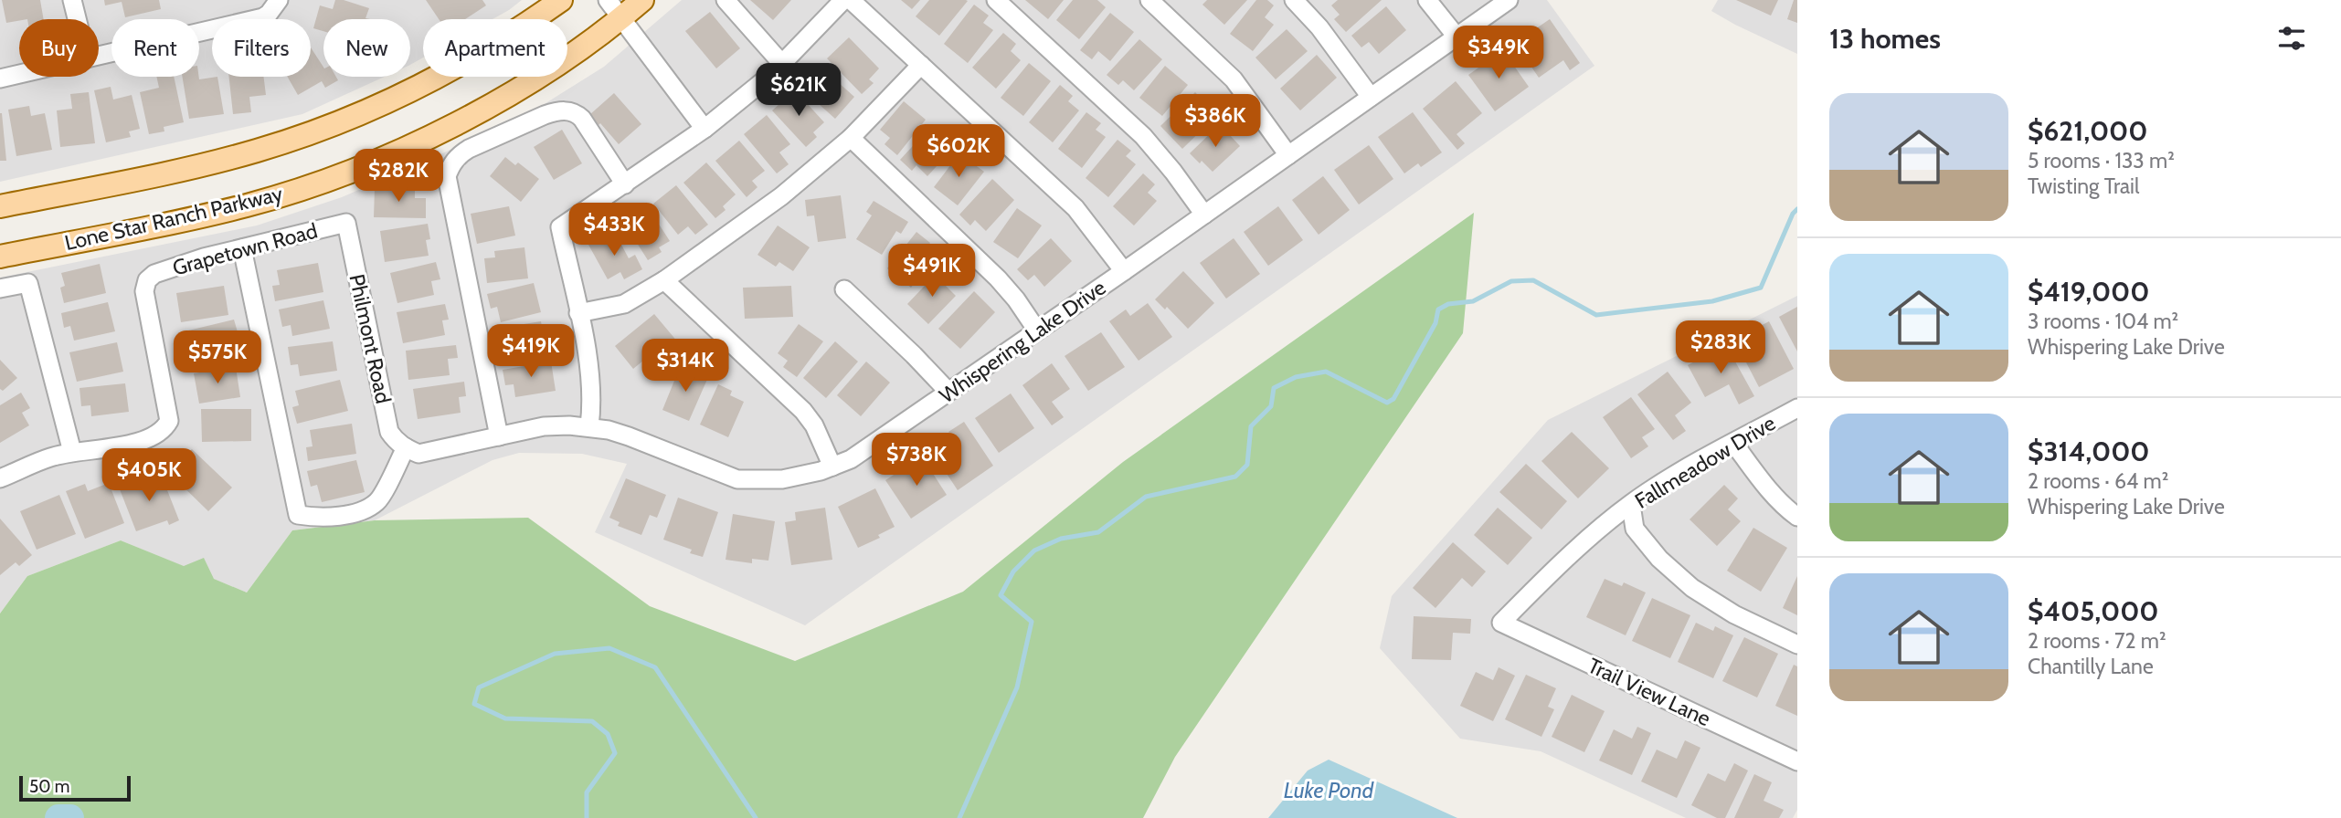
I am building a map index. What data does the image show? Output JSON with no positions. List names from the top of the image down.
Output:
{
  "streets": {
    "main road": ["Lone Star Ranch Parkway"],
    "street": [
      "Grapetown Road",
      "Philmont Road",
      "Whispering Lake Drive",
      "Fallmeadow Drive",
      "Trail View Lane"
    ]
  },
  "crossings": [
    ["Grapetown Road", "Philmont Road"],
    ["Philmont Road", "Whispering Lake Drive"],
    ["Fallmeadow Drive", "Trail View Lane"]
  ],
  "water": ["Luke Pond"],
  "scale_bar": "50 m",
  "page": {
    "heading": "13 homes",
    "chip": [
      "Buy",
      "Rent",
      "Filters",
      "New",
      "Apartment"
    ],
    "price": [
      "$349K",
      "$621K",
      "$386K",
      "$602K",
      "$282K",
      "$433K",
      "$491K",
      "$283K",
      "$419K",
      "$575K",
      "$314K",
      "$738K",
      "$405K"
    ],
    "list": [
      {
        "name": "$621,000",
        "note": "5 rooms · 133 m² · Twisting Trail"
      },
      {
        "name": "$419,000",
        "note": "3 rooms · 104 m² · Whispering Lake Drive"
      },
      {
        "name": "$314,000",
        "note": "2 rooms · 64 m² · Whispering Lake Drive"
      },
      {
        "name": "$405,000",
        "note": "2 rooms · 72 m² · Chantilly Lane"
      }
    ],
    "scale": "50 m"
  }
}
